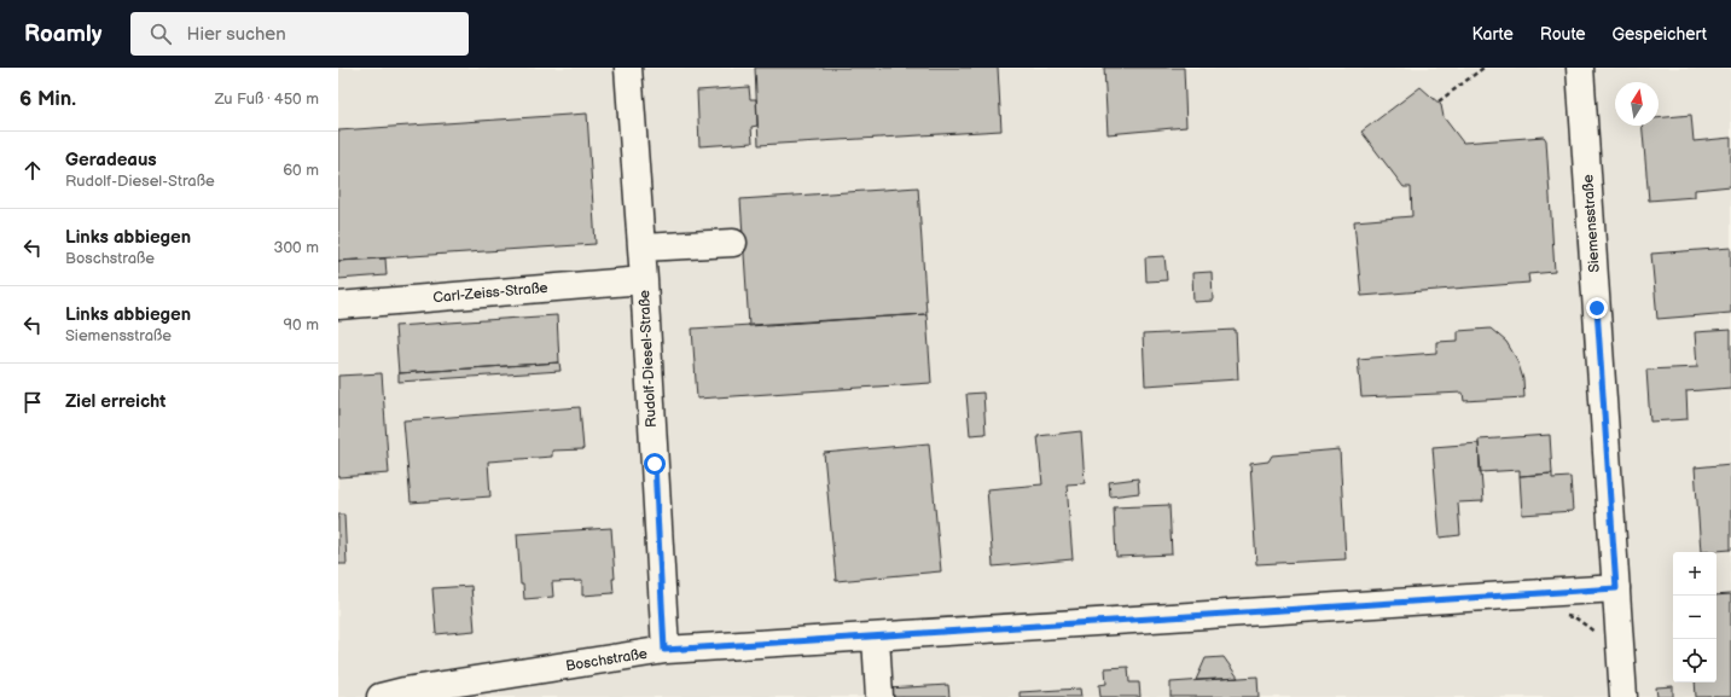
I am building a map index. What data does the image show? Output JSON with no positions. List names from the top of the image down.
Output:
{
  "streets": {
    "street": [
      "Siemensstraße",
      "Carl-Zeiss-Straße",
      "Rudolf-Diesel-Straße",
      "Boschstraße"
    ]
  },
  "crossings": [
    ["Siemensstraße", "Boschstraße"],
    ["Carl-Zeiss-Straße", "Rudolf-Diesel-Straße"],
    ["Rudolf-Diesel-Straße", "Boschstraße"]
  ],
  "north": "top",
  "page": {
    "header": "Roamly",
    "search": "Hier suchen",
    "nav": ["Karte", "Route", "Gespeichert"],
    "heading": ["6 Min.", "Zu Fuß · 450 m"],
    "list": [
      ["Geradeaus", "Rudolf-Diesel-Straße", "60 m"],
      ["Links abbiegen", "Boschstraße", "300 m"],
      ["Links abbiegen", "Siemensstraße", "90 m"],
      "Ziel erreicht"
    ],
    "map_buttons": ["+", "−"]
  }
}
